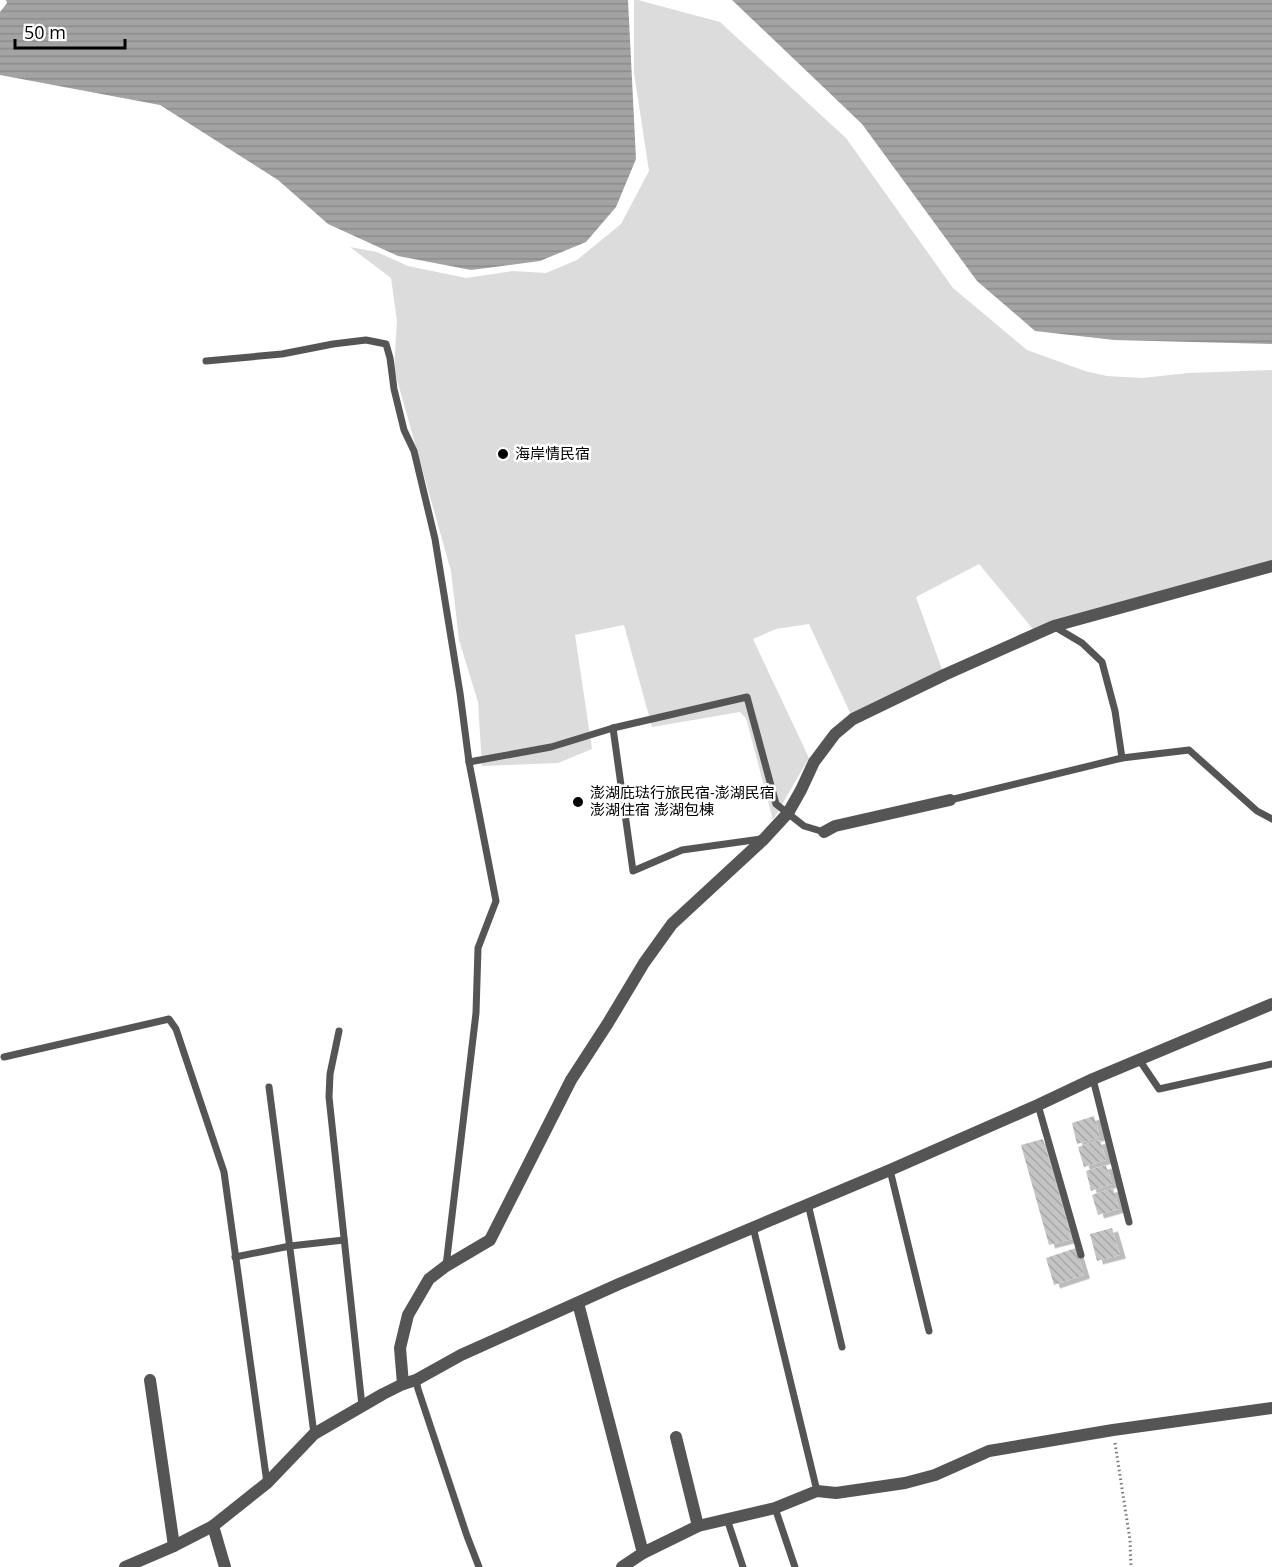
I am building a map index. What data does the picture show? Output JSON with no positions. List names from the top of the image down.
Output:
{
  "places": ["海岸情民宿", "澎湖庇琺行旅民宿-澎湖民宿 澎湖住宿 澎湖包棟"],
  "scale_bar": "50 m"
}
